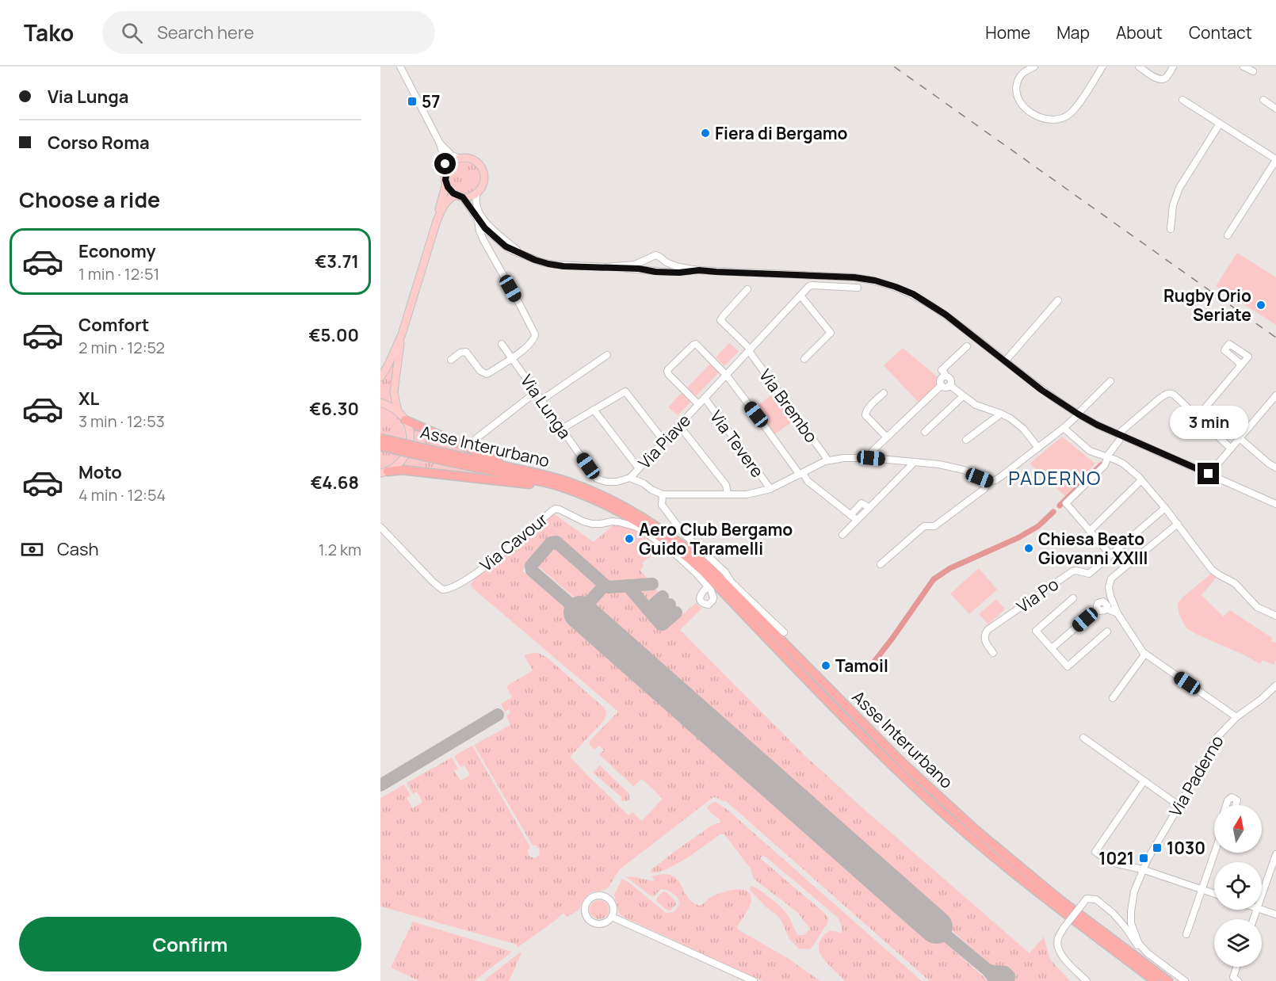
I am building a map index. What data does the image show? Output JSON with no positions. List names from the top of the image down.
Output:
{
  "streets": {
    "highway": ["Asse Interurbano"],
    "main road": ["Via Lunga"],
    "street": [
      "Via Brembo",
      "Via Piave",
      "Via Tevere",
      "Via Cavour",
      "Via Po",
      "Via Paderno"
    ]
  },
  "crossings": [
    ["Via Brembo", "Via Piave"],
    ["Via Lunga", "Via Piave"],
    ["Via Piave", "Via Tevere"]
  ],
  "districts": ["PADERNO"],
  "places": {
    "transit": ["57", "1030", "1021"],
    "other": [
      "Fiera di Bergamo",
      "Rugby Orio Seriate",
      "Aero Club Bergamo Guido Taramelli",
      "Chiesa Beato Giovanni XXIII",
      "Tamoil"
    ]
  },
  "north": "top",
  "page": {
    "header": "Tako",
    "search": "Search here",
    "nav": [
      "Home",
      "Map",
      "About",
      "Contact"
    ],
    "banner": ["Via Lunga", "Corso Roma"],
    "heading": "Choose a ride",
    "list": [
      {
        "name": "Economy",
        "note": "1 min · 12:51",
        "value": "€3.71"
      },
      {
        "name": "Comfort",
        "note": "2 min · 12:52",
        "value": "€5.00"
      },
      {
        "name": "XL",
        "note": "3 min · 12:53",
        "value": "€6.30"
      },
      {
        "name": "Moto",
        "note": "4 min · 12:54",
        "value": "€4.68"
      }
    ],
    "bubble": "3 min",
    "pay": ["Cash", "1.2 km"],
    "buttons": "Confirm"
  }
}
